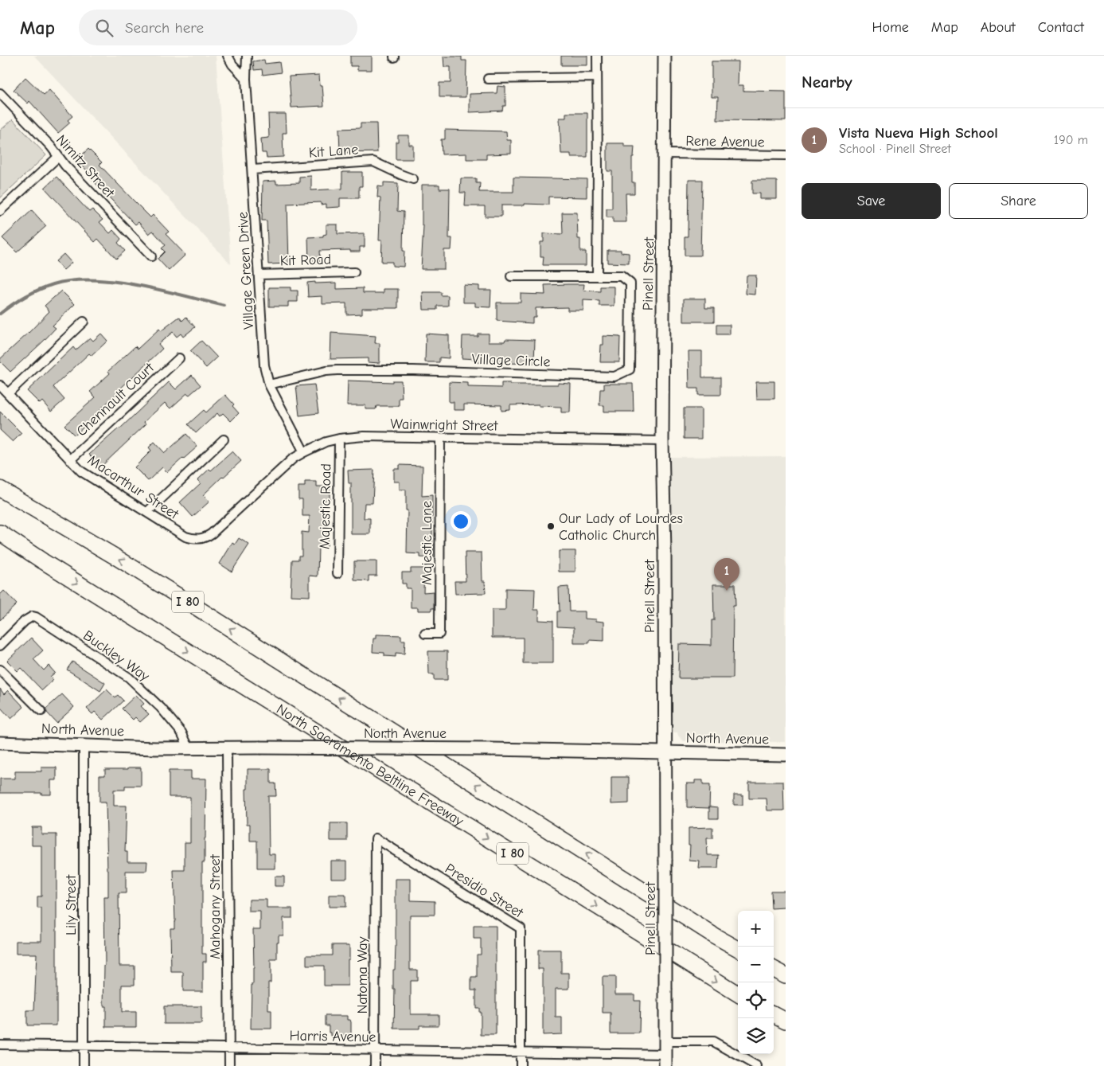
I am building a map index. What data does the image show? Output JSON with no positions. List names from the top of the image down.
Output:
{
  "streets": {
    "highway": ["I 80", "North Sacramento Beltline Freeway"],
    "street": [
      "Rene Avenue",
      "Kit Lane",
      "Nimitz Street",
      "Kit Road",
      "Village Green Drive",
      "Pinell Street",
      "Village Circle",
      "Chennault Court",
      "Wainwright Street",
      "Macarthur Street",
      "Majestic Road",
      "Majestic Lane",
      "Buckley Way",
      "North Avenue",
      "Presidio Street",
      "Lily Street",
      "Mahogany Street",
      "Natoma Way",
      "Harris Avenue"
    ]
  },
  "crossings": [
    ["Rene Avenue", "Pinell Street"],
    ["Kit Lane", "Village Green Drive"],
    ["Kit Road", "Village Green Drive"],
    ["Village Green Drive", "Village Circle"],
    ["Village Green Drive", "Wainwright Street"],
    ["Pinell Street", "Wainwright Street"],
    ["Pinell Street", "North Avenue"],
    ["Pinell Street", "Harris Avenue"],
    ["Chennault Court", "Macarthur Street"],
    ["Wainwright Street", "Macarthur Street"],
    ["Wainwright Street", "Majestic Road"],
    ["Wainwright Street", "Majestic Lane"],
    ["Buckley Way", "North Avenue"],
    ["North Avenue", "Lily Street"],
    ["North Avenue", "Mahogany Street"],
    ["Presidio Street", "Natoma Way"],
    ["Presidio Street", "Harris Avenue"],
    ["Lily Street", "Harris Avenue"],
    ["Mahogany Street", "Harris Avenue"],
    ["Natoma Way", "Harris Avenue"]
  ],
  "places": ["Our Lady of Lourdes Catholic Church"],
  "page": {
    "header": "Map",
    "search": "Search here",
    "nav": [
      "Home",
      "Map",
      "About",
      "Contact"
    ],
    "heading": "Nearby",
    "list": [
      {
        "mark": "1",
        "name": "Vista Nueva High School",
        "note": "School · Pinell Street",
        "value": "190 m"
      }
    ],
    "buttons": ["Save", "Share"],
    "pins": "1",
    "map_buttons": ["+", "−"]
  }
}
